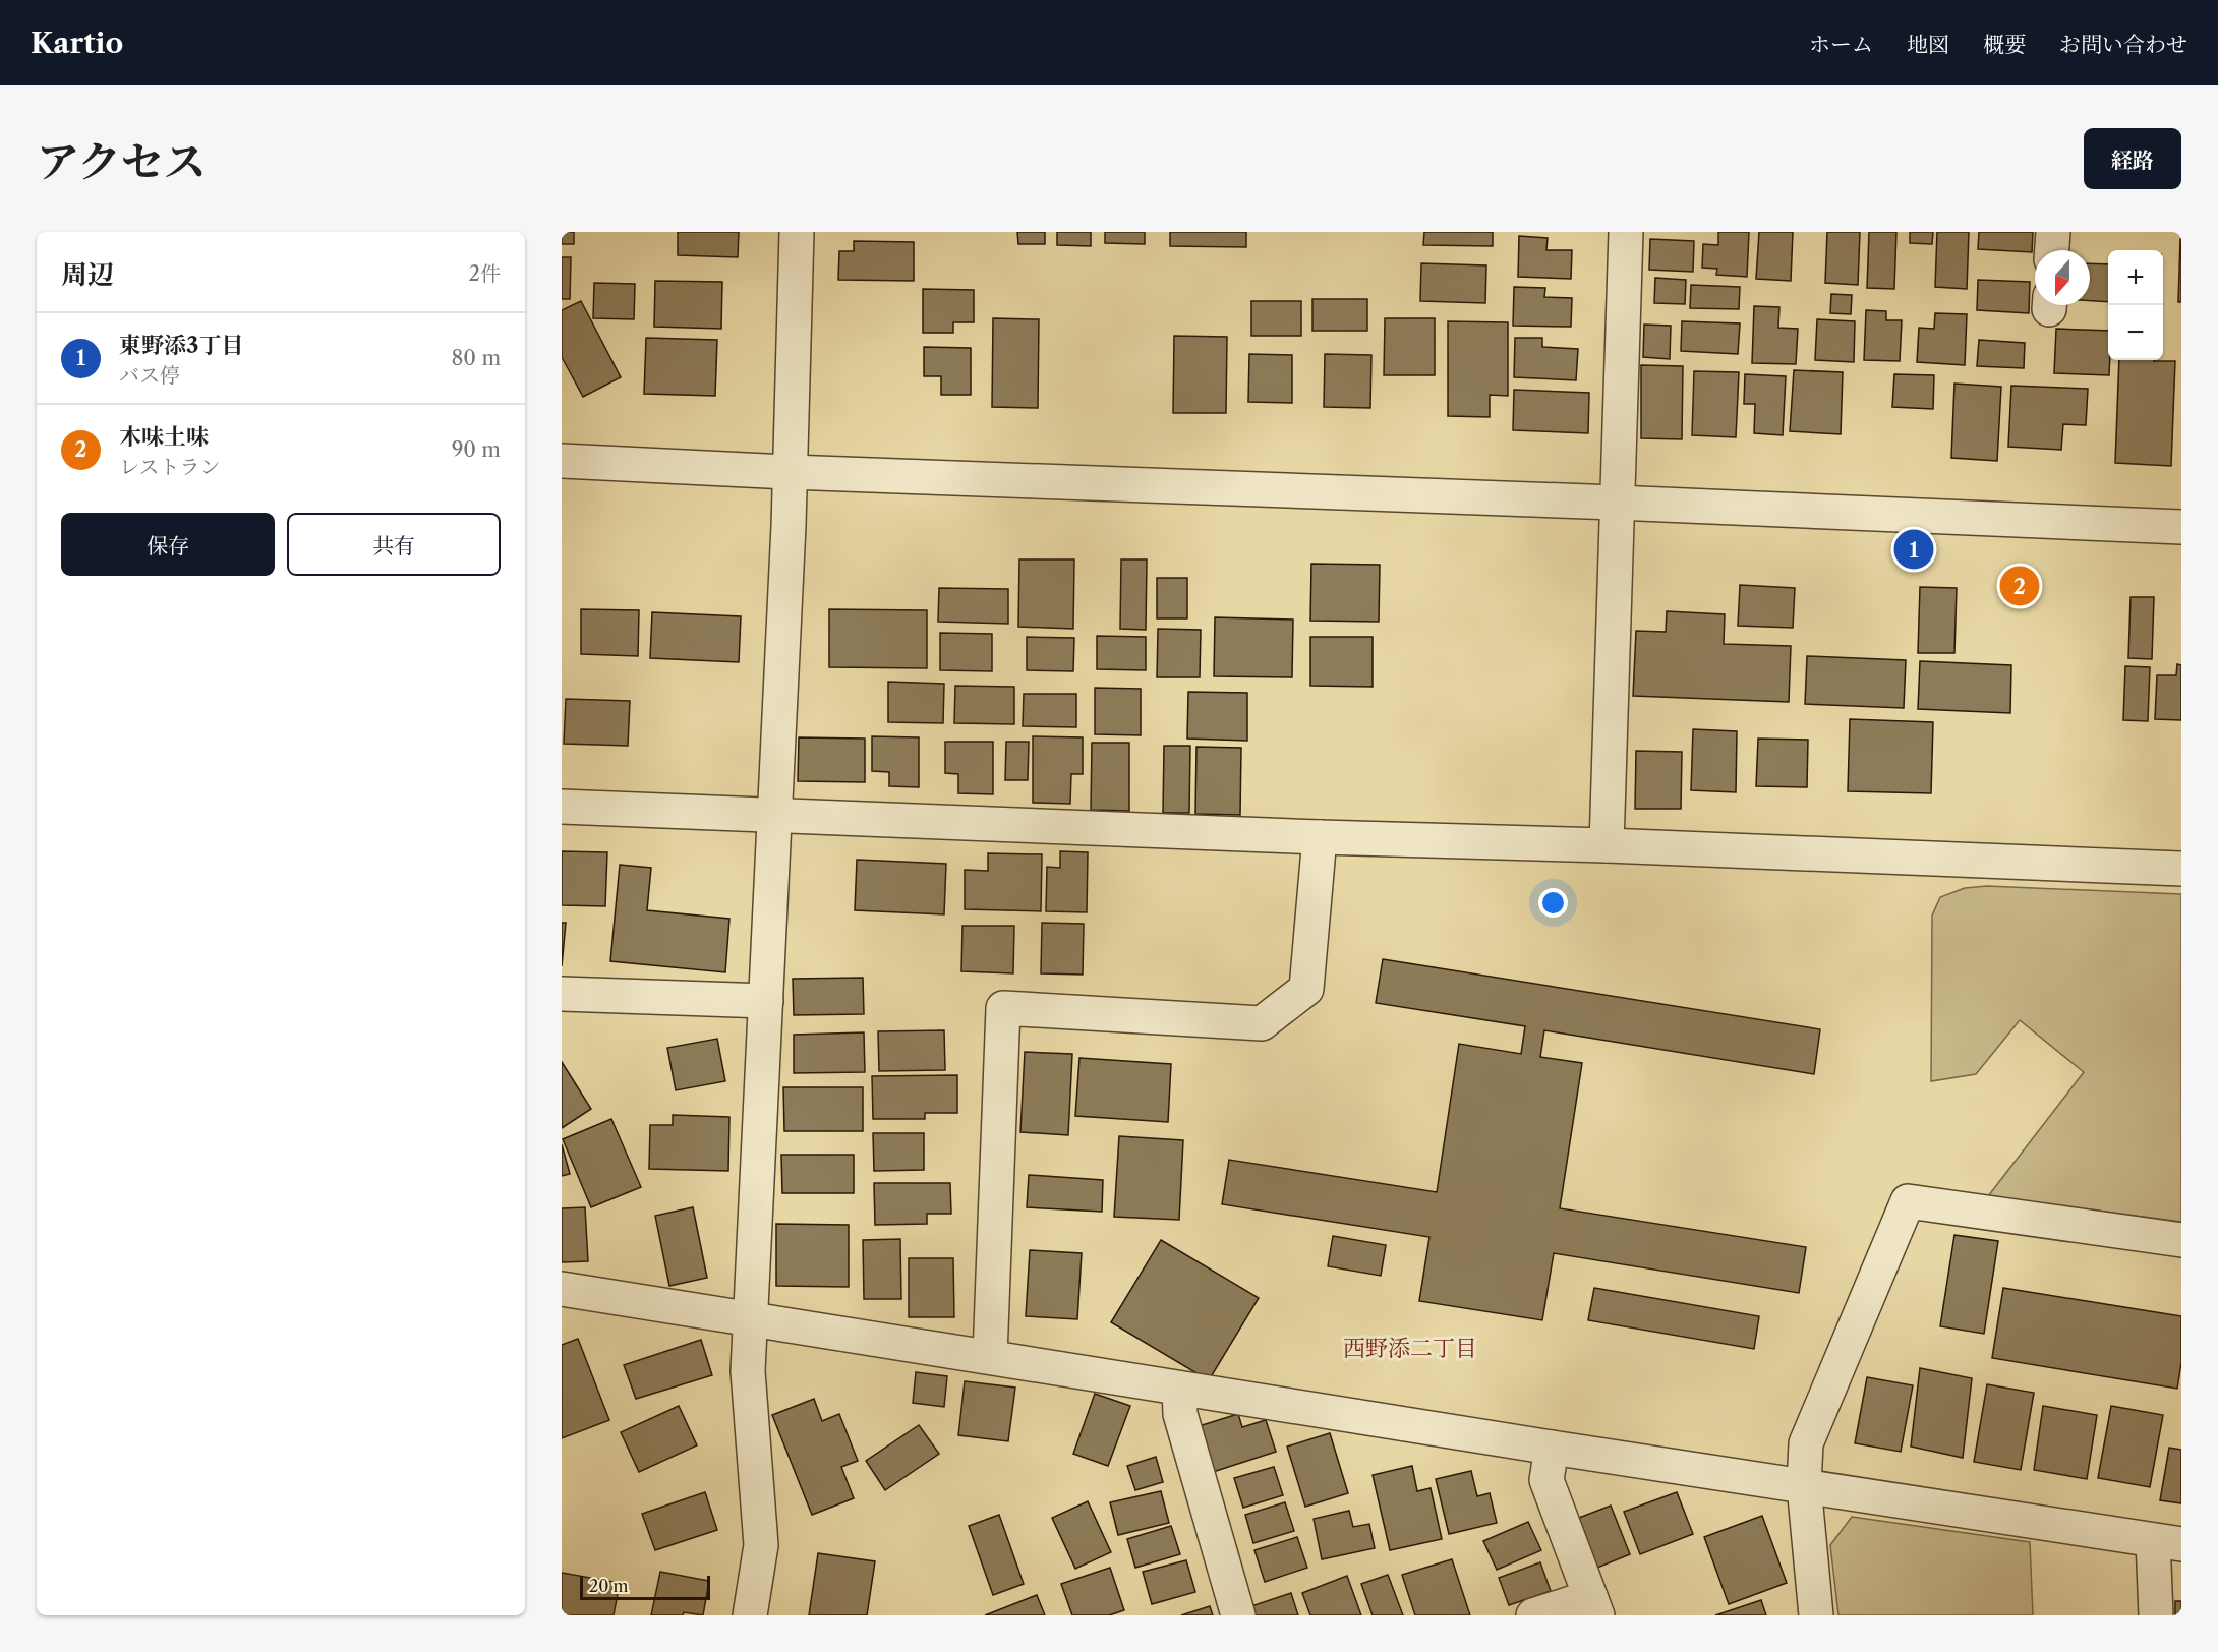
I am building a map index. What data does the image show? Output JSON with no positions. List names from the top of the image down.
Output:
{
  "districts": ["西野添二丁目"],
  "scale_bar": "20 m",
  "north": "bottom",
  "page": {
    "header": "Kartio",
    "nav": [
      "ホーム",
      "地図",
      "概要",
      "お問い合わせ"
    ],
    "title": "アクセス",
    "buttons": [
      "経路",
      ["保存", "共有"]
    ],
    "heading": ["周辺", "2件"],
    "map_buttons": ["+", "−"],
    "list": [
      {
        "mark": "1",
        "name": "東野添3丁目",
        "note": "バス停",
        "value": "80 m"
      },
      {
        "mark": "2",
        "name": "木味土味",
        "note": "レストラン",
        "value": "90 m"
      }
    ],
    "pins": ["1", "2"],
    "scale": "20 m"
  }
}
